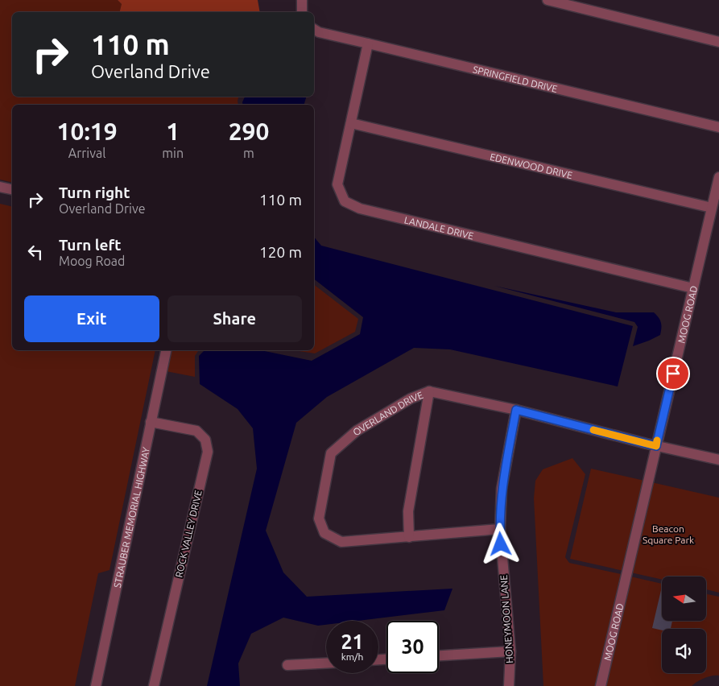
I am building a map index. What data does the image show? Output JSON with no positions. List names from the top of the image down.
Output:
{
  "streets": {
    "street": [
      "SPRINGFIELD DRIVE",
      "EDENWOOD DRIVE",
      "LANDALE DRIVE",
      "MOOG ROAD",
      "OVERLAND DRIVE",
      "STRAUBER MEMORIAL HIGHWAY",
      "ROCK VALLEY DRIVE",
      "HONEYMOON LANE"
    ]
  },
  "crossings": [
    ["SPRINGFIELD DRIVE", "LANDALE DRIVE"],
    ["EDENWOOD DRIVE", "LANDALE DRIVE"],
    ["EDENWOOD DRIVE", "MOOG ROAD"],
    ["LANDALE DRIVE", "MOOG ROAD"],
    ["MOOG ROAD", "OVERLAND DRIVE"],
    ["OVERLAND DRIVE", "HONEYMOON LANE"],
    ["STRAUBER MEMORIAL HIGHWAY", "ROCK VALLEY DRIVE"]
  ],
  "parks": ["Beacon Square Park"],
  "north": "left",
  "page": {
    "turn": ["110 m", "Overland Drive"],
    "eta": [
      "10:19",
      "Arrival",
      "1",
      "min",
      "290",
      "m"
    ],
    "list": [
      {
        "name": "Turn right",
        "note": "Overland Drive",
        "value": "110 m"
      },
      {
        "name": "Turn left",
        "note": "Moog Road",
        "value": "120 m"
      }
    ],
    "buttons": ["Exit", "Share"],
    "speed": "21 km/h",
    "limit": "30"
  }
}
